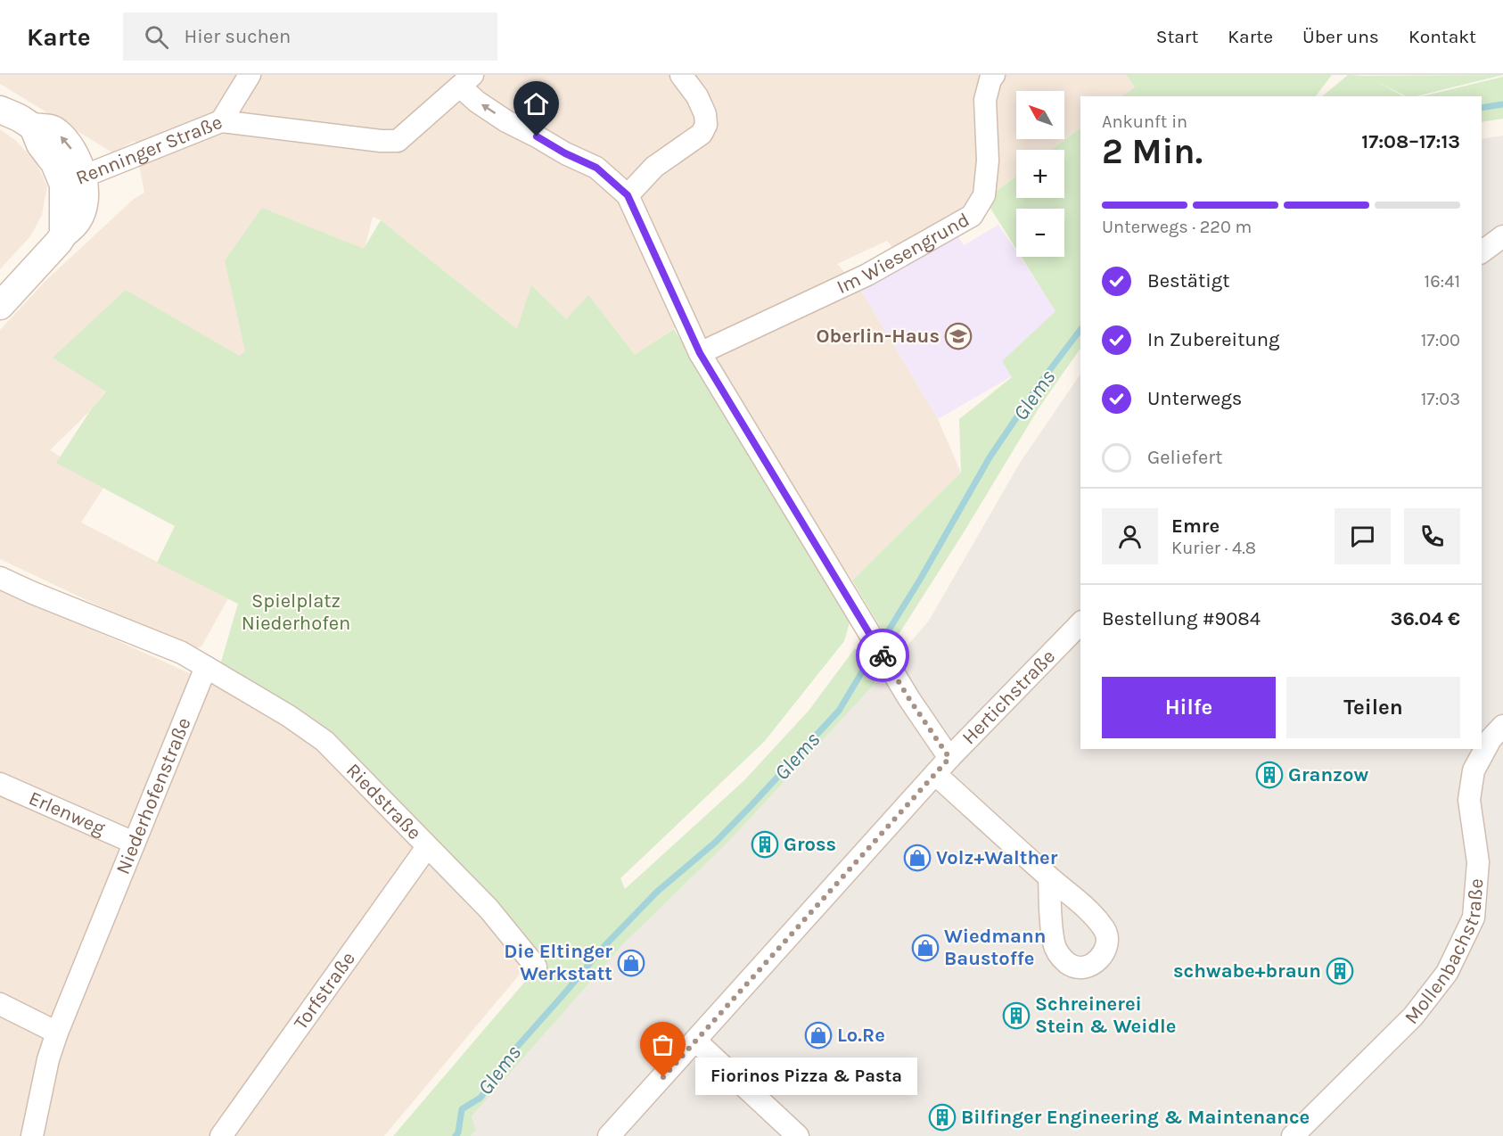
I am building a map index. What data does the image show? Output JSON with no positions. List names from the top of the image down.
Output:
{
  "streets": {
    "street": [
      "Renninger Straße",
      "Im Wiesengrund",
      "Hertichstraße",
      "Niederhofenstraße",
      "Riedstraße",
      "Erlenweg",
      "Mollenbachstraße",
      "Torfstraße"
    ]
  },
  "crossings": [
    ["Niederhofenstraße", "Riedstraße"],
    ["Niederhofenstraße", "Erlenweg"],
    ["Riedstraße", "Torfstraße"]
  ],
  "water": ["Glems"],
  "parks": ["Spielplatz Niederhofen"],
  "places": {
    "school or university": ["Oberlin-Haus"],
    "building": [
      "Granzow",
      "Gross",
      "schwabe+braun",
      "Schreinerei Stein & Weidle",
      "Bilfinger Engineering & Maintenance"
    ],
    "shop": [
      "Volz+Walther",
      "Wiedmann Baustoffe",
      "Die Eltinger Werkstatt",
      "Lo.Re"
    ],
    "other": ["Fiorinos Pizza & Pasta"]
  },
  "north": "top left",
  "page": {
    "header": "Karte",
    "search": "Hier suchen",
    "nav": [
      "Start",
      "Karte",
      "Über uns",
      "Kontakt"
    ],
    "map_buttons": ["+", "−"],
    "heading": ["2 Min.", "Ankunft in", "17:08–17:13"],
    "panel": [
      "Emre",
      "Kurier · 4.8",
      "Bestellung #9084",
      "36.04 €"
    ],
    "bar": "Unterwegs · 220 m",
    "list": [
      ["Bestätigt", "16:41"],
      ["In Zubereitung", "17:00"],
      ["Unterwegs", "17:03"],
      "Geliefert"
    ],
    "buttons": ["Hilfe", "Teilen"],
    "bubble": "Fiorinos Pizza & Pasta"
  }
}
